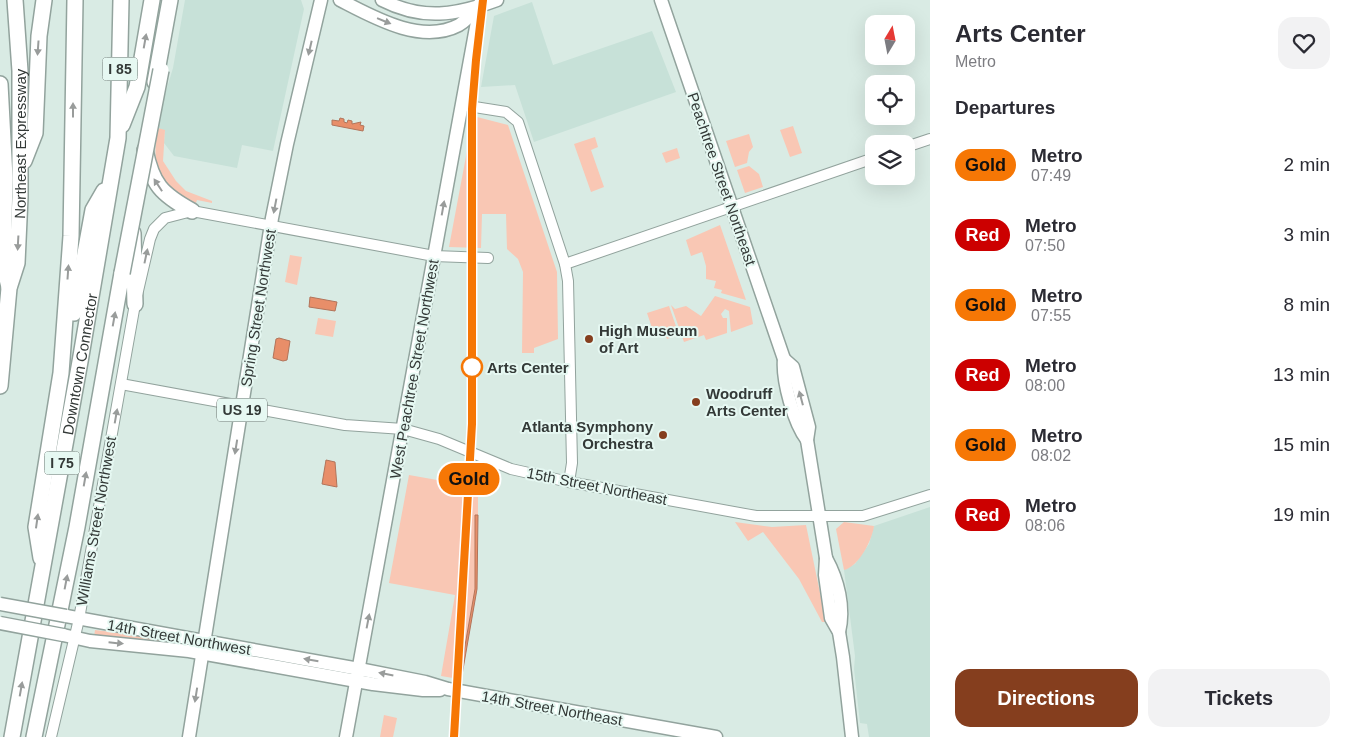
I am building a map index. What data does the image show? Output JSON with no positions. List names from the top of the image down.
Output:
{
  "streets": {
    "highway": [
      "I 85",
      "Northeast Expressway",
      "Downtown Connector",
      "I 75"
    ],
    "main road": [
      "Peachtree Street Northeast",
      "Spring Street Northwest",
      "West Peachtree Street Northwest",
      "US 19",
      "14th Street Northwest",
      "14th Street Northeast"
    ],
    "street": ["15th Street Northeast", "Williams Street Northwest"]
  },
  "crossings": [
    ["I 85", "Downtown Connector"],
    ["I 85", "I 75"],
    ["Peachtree Street Northeast", "15th Street Northeast"],
    ["Spring Street Northwest", "15th Street Northeast"],
    ["Spring Street Northwest", "14th Street Northwest"],
    ["Downtown Connector", "I 75"],
    ["West Peachtree Street Northwest", "15th Street Northeast"],
    ["West Peachtree Street Northwest", "14th Street Northwest"],
    ["West Peachtree Street Northwest", "14th Street Northeast"],
    ["15th Street Northeast", "Williams Street Northwest"],
    ["Williams Street Northwest", "14th Street Northwest"],
    ["14th Street Northwest", "14th Street Northeast"]
  ],
  "one_way": ["Spring Street Northwest", "West Peachtree Street Northwest", "Williams Street Northwest"],
  "places": [
    "High Museum of Art",
    "Arts Center",
    "Woodruff Arts Center",
    "Atlanta Symphony Orchestra"
  ],
  "lines": ["metro line Gold"],
  "north": "top",
  "page": {
    "on_map": "Gold",
    "heading": [
      ["Arts Center", "Metro"],
      "Departures"
    ],
    "list": [
      {
        "mark": "Gold",
        "name": "Metro",
        "note": "07:49",
        "value": "2 min"
      },
      {
        "mark": "Red",
        "name": "Metro",
        "note": "07:50",
        "value": "3 min"
      },
      {
        "mark": "Gold",
        "name": "Metro",
        "note": "07:55",
        "value": "8 min"
      },
      {
        "mark": "Red",
        "name": "Metro",
        "note": "08:00",
        "value": "13 min"
      },
      {
        "mark": "Gold",
        "name": "Metro",
        "note": "08:02",
        "value": "15 min"
      },
      {
        "mark": "Red",
        "name": "Metro",
        "note": "08:06",
        "value": "19 min"
      }
    ],
    "buttons": ["Directions", "Tickets"]
  }
}
